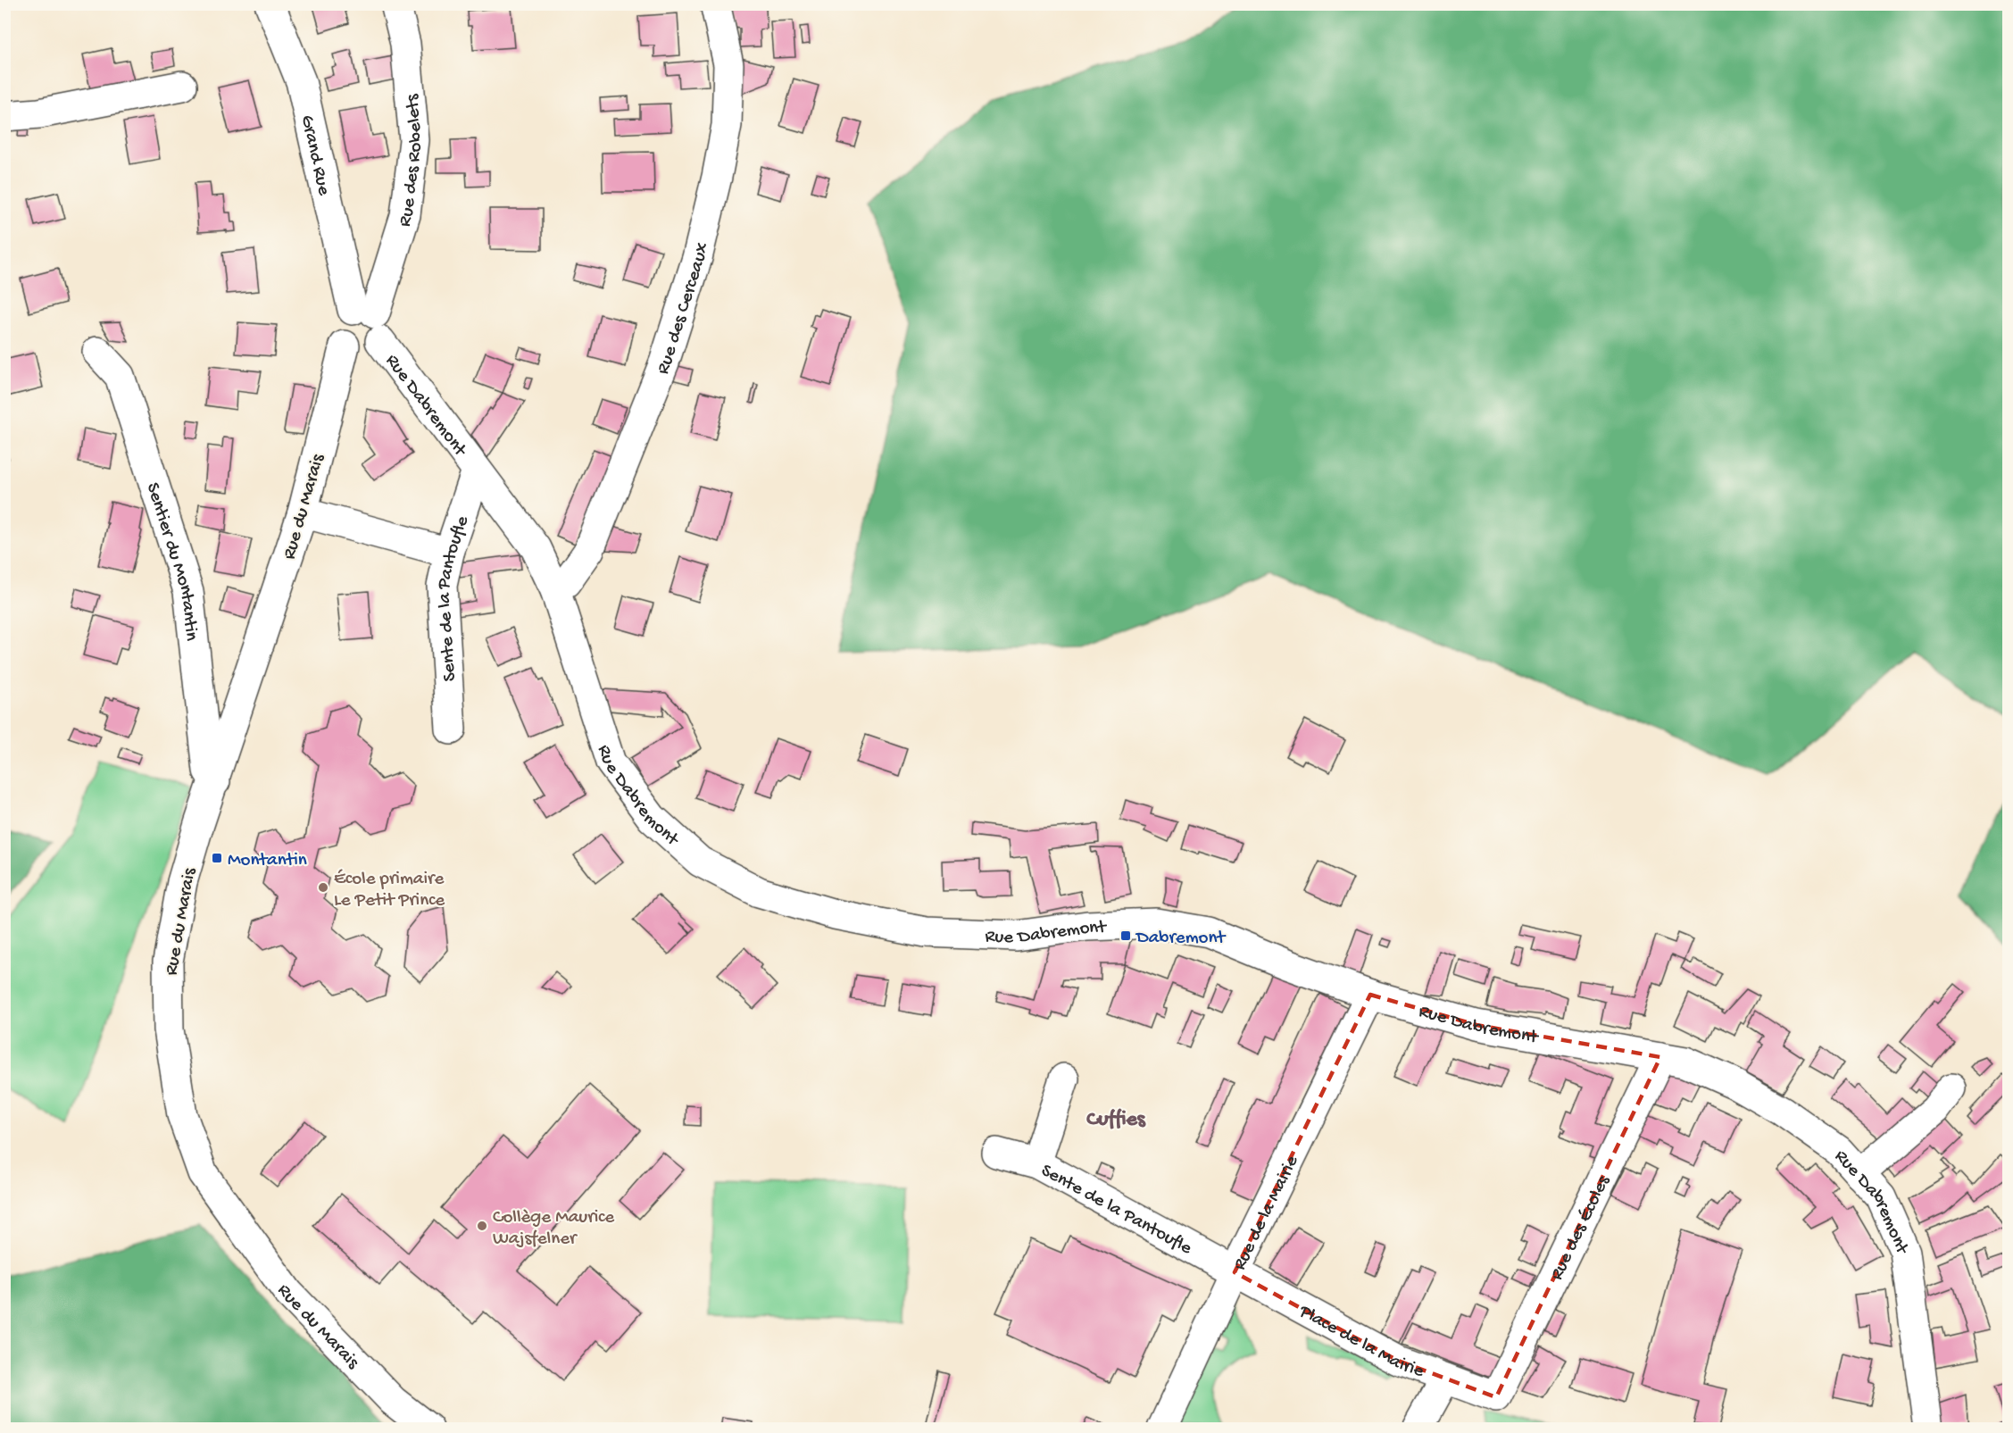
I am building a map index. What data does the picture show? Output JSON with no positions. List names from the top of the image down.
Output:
{
  "streets": {
    "street": [
      "Grand Rue",
      "Rue des Robelets",
      "Rue des Cerceaux",
      "Rue Dabremont",
      "Rue du Marais",
      "Sentier du Montantin",
      "Sente de la Pantoufle",
      "Rue de la Mairie",
      "Rue des Écoles",
      "Place de la Mairie"
    ]
  },
  "crossings": [
    ["Grand Rue", "Rue des Robelets"],
    ["Grand Rue", "Rue Dabremont"],
    ["Grand Rue", "Rue du Marais"],
    ["Rue des Robelets", "Rue Dabremont"],
    ["Rue des Robelets", "Rue du Marais"],
    ["Rue des Cerceaux", "Rue Dabremont"],
    ["Rue Dabremont", "Rue du Marais"],
    ["Rue Dabremont", "Sente de la Pantoufle"],
    ["Rue Dabremont", "Rue de la Mairie"],
    ["Rue Dabremont", "Rue des Écoles"],
    ["Rue du Marais", "Sentier du Montantin"],
    ["Sente de la Pantoufle", "Rue de la Mairie"],
    ["Sente de la Pantoufle", "Place de la Mairie"],
    ["Rue de la Mairie", "Place de la Mairie"],
    ["Rue des Écoles", "Place de la Mairie"]
  ],
  "districts": ["Cuffies"],
  "places": {
    "transit": ["Montantin", "Dabremont"],
    "other": ["École primaire Le Petit Prince", "Collège Maurice Wajsfelner"]
  }
}
